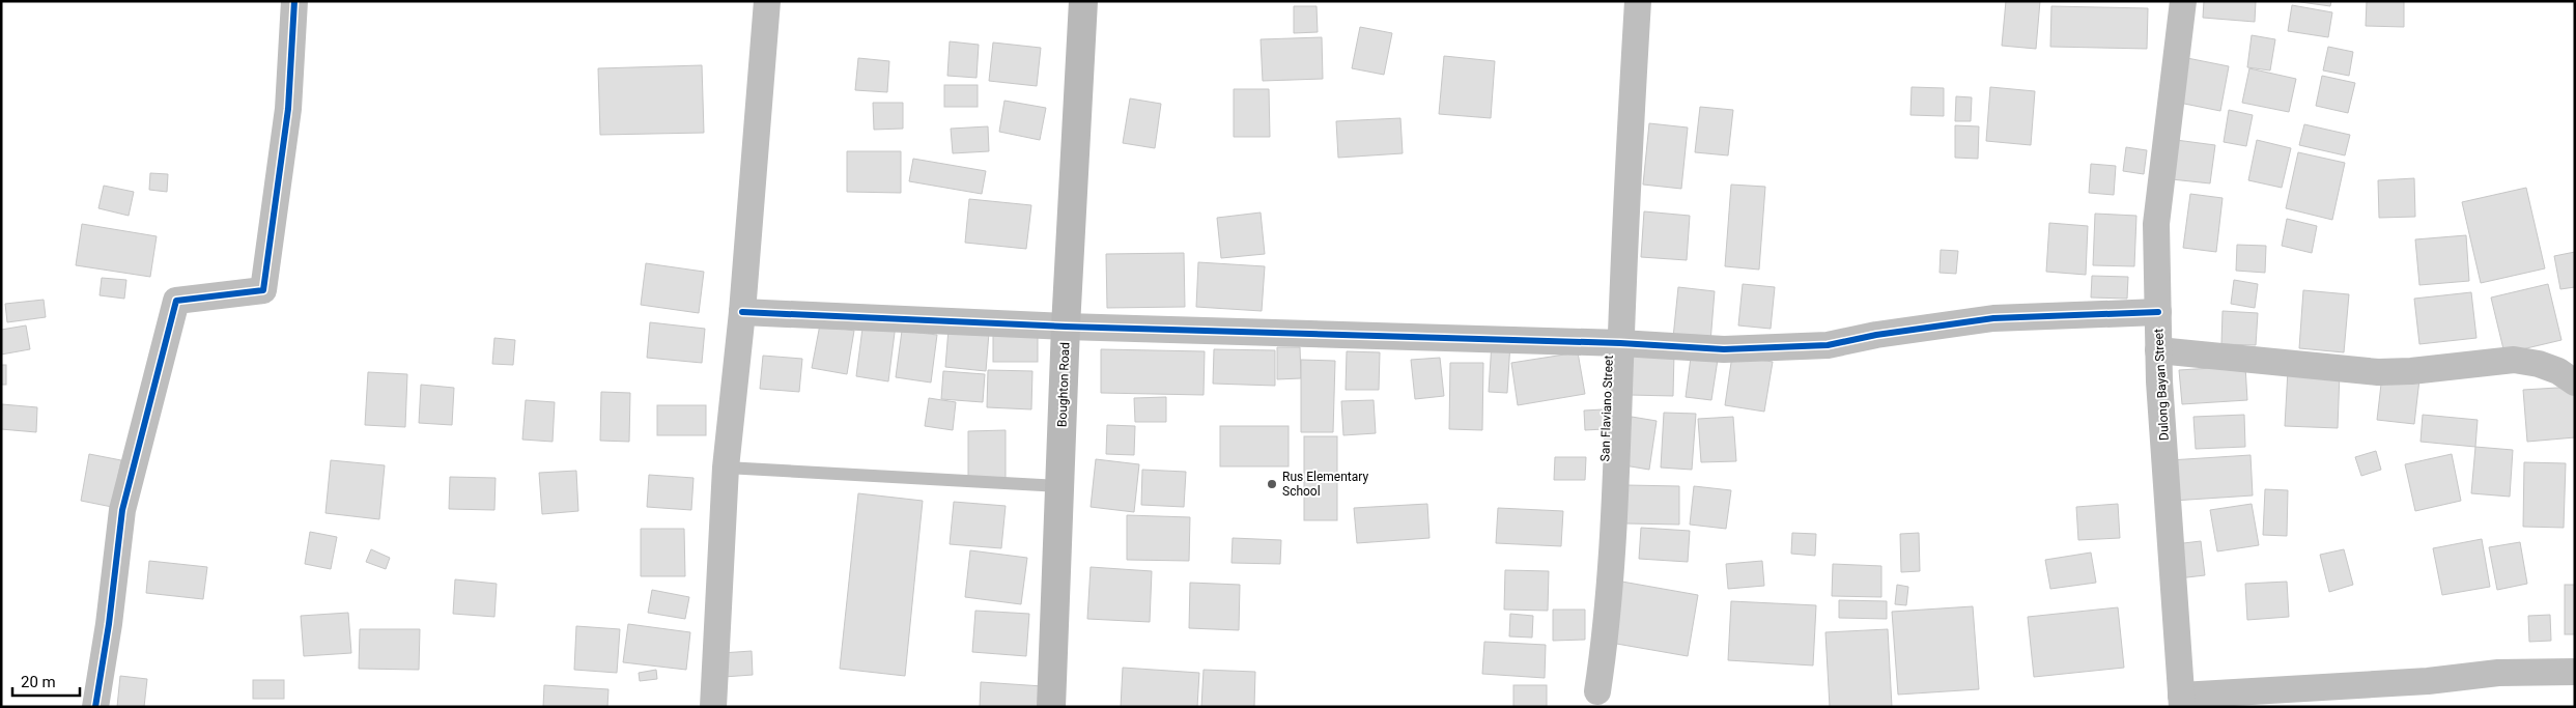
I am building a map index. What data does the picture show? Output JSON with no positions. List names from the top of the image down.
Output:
{
  "streets": {
    "main road": ["Boughton Road"],
    "street": ["Dulong Bayan Street", "San Flaviano Street"]
  },
  "places": ["Rus Elementary School"],
  "scale_bar": "20 m"
}
